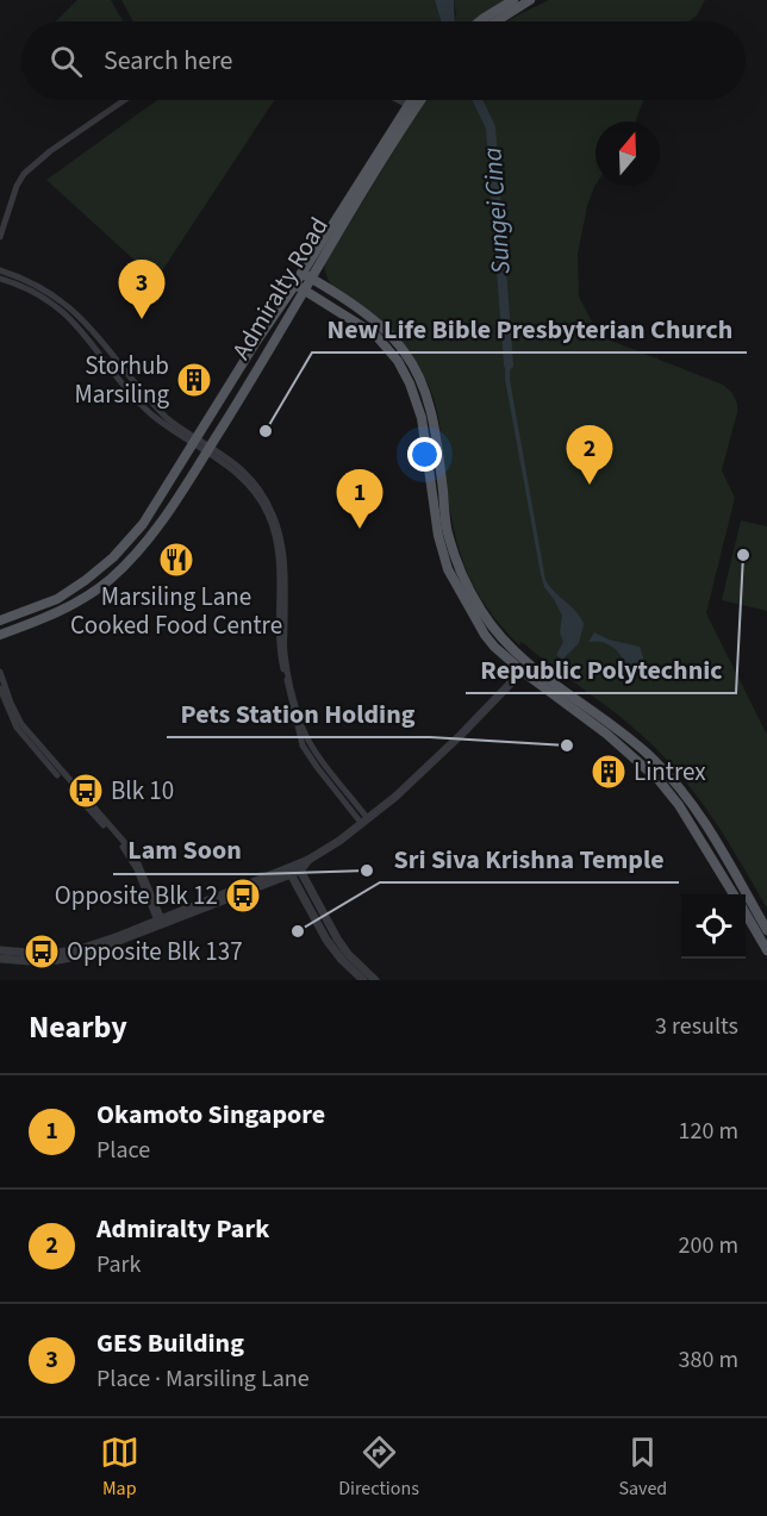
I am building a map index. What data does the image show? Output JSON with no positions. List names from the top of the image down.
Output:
{
  "streets": {
    "main road": ["Admiralty Road"]
  },
  "water": ["Sungei Cina"],
  "places": {
    "building": ["Storhub Marsiling", "Lintrex"],
    "other": [
      "New Life Bible Presbyterian Church",
      "Republic Polytechnic",
      "Pets Station Holding",
      "Lam Soon",
      "Sri Siva Krishna Temple"
    ],
    "restaurant": ["Marsiling Lane Cooked Food Centre"],
    "bus stop": ["Blk 10", "Opposite Blk 12", "Opposite Blk 137"]
  },
  "north": "top",
  "page": {
    "search": "Search here",
    "pins": ["3", "2", "1"],
    "heading": ["Nearby", "3 results"],
    "list": [
      {
        "mark": "1",
        "name": "Okamoto Singapore",
        "note": "Place",
        "value": "120 m"
      },
      {
        "mark": "2",
        "name": "Admiralty Park",
        "note": "Park",
        "value": "200 m"
      },
      {
        "mark": "3",
        "name": "GES Building",
        "note": "Place · Marsiling Lane",
        "value": "380 m"
      }
    ],
    "nav": ["Map", "Directions", "Saved"]
  }
}
